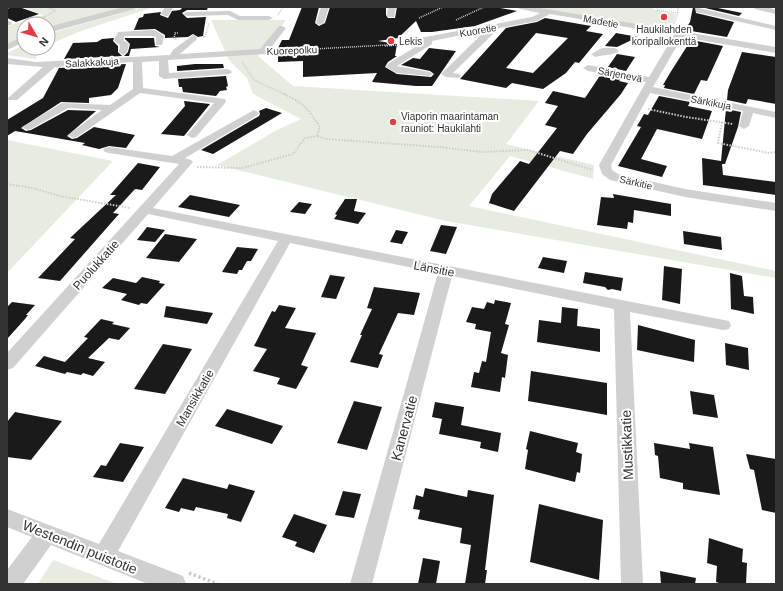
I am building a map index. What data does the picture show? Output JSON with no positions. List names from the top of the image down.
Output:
{
  "streets": {
    "street": [
      "Madetie",
      "Kuoretie",
      "Kuorepolku",
      "Salakkakuja",
      "Särjenevä",
      "Särkikuja",
      "Särkitie",
      "Puolukkatie",
      "Länsitie",
      "Mansikkatie",
      "Kanervatie",
      "Mustikkatie",
      "Westendin puistotie"
    ]
  },
  "crossings": [
    ["Madetie", "Kuoretie"],
    ["Madetie", "Särkitie"],
    ["Kuoretie", "Kuorepolku"],
    ["Kuorepolku", "Salakkakuja"],
    ["Särjenevä", "Särkitie"],
    ["Särkikuja", "Särkitie"],
    ["Puolukkatie", "Länsitie"],
    ["Länsitie", "Mansikkatie"],
    ["Länsitie", "Kanervatie"],
    ["Länsitie", "Mustikkatie"],
    ["Mansikkatie", "Westendin puistotie"]
  ],
  "places": ["Haukilahden koripallokenttä", "Lekis", "Viaporin maarintaman rauniot: Haukilahti"],
  "north": "bottom right"
}
